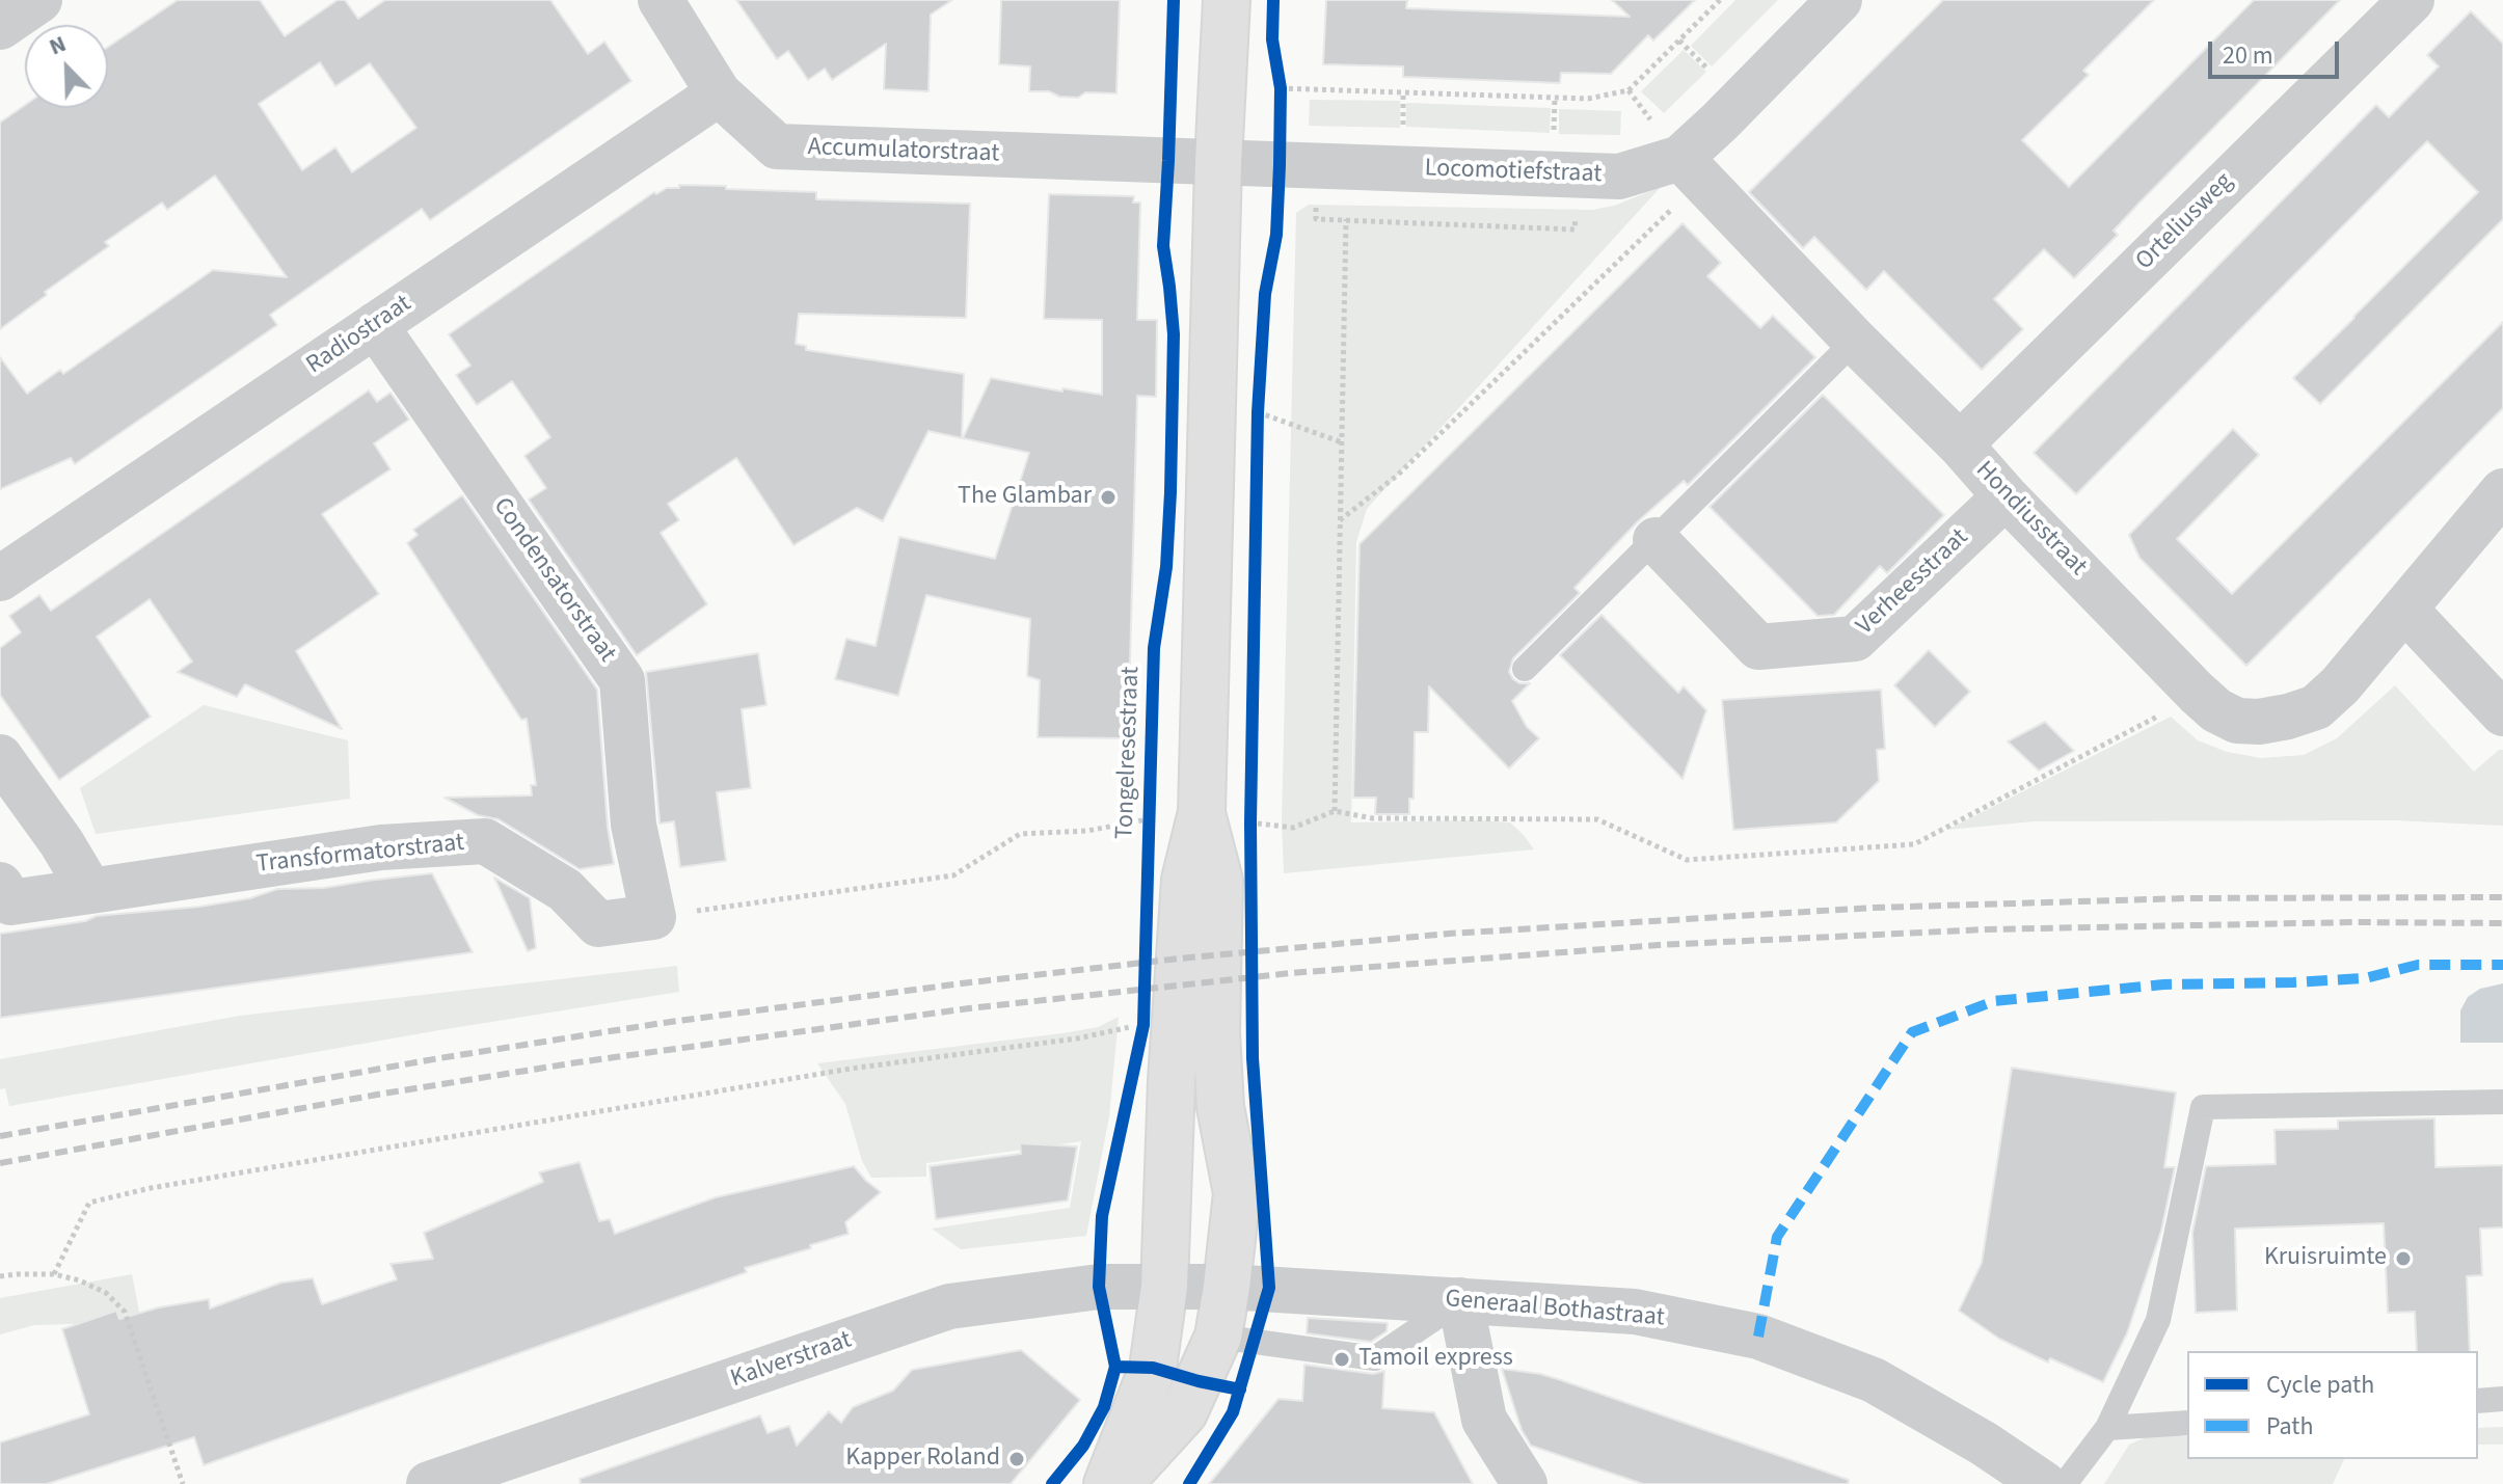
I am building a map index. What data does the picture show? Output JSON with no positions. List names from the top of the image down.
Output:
{
  "streets": {
    "street": [
      "Accumulatorstraat",
      "Locomotiefstraat",
      "Orteliusweg",
      "Radiostraat",
      "Hondiusstraat",
      "Condensatorstraat",
      "Verheesstraat",
      "Transformatorstraat",
      "Generaal Bothastraat",
      "Kalverstraat"
    ],
    "cycle path": ["Tongelresestraat"]
  },
  "crossings": [
    ["Accumulatorstraat", "Locomotiefstraat"],
    ["Accumulatorstraat", "Radiostraat"],
    ["Locomotiefstraat", "Hondiusstraat"],
    ["Orteliusweg", "Hondiusstraat"],
    ["Radiostraat", "Condensatorstraat"],
    ["Hondiusstraat", "Verheesstraat"],
    ["Condensatorstraat", "Transformatorstraat"],
    ["Generaal Bothastraat", "Kalverstraat"]
  ],
  "places": [
    "The Glambar",
    "Kruisruimte",
    "Tamoil express",
    "Kapper Roland"
  ],
  "legend": ["Cycle path", "Path"],
  "scale_bar": "20 m",
  "north": "top left"
}
